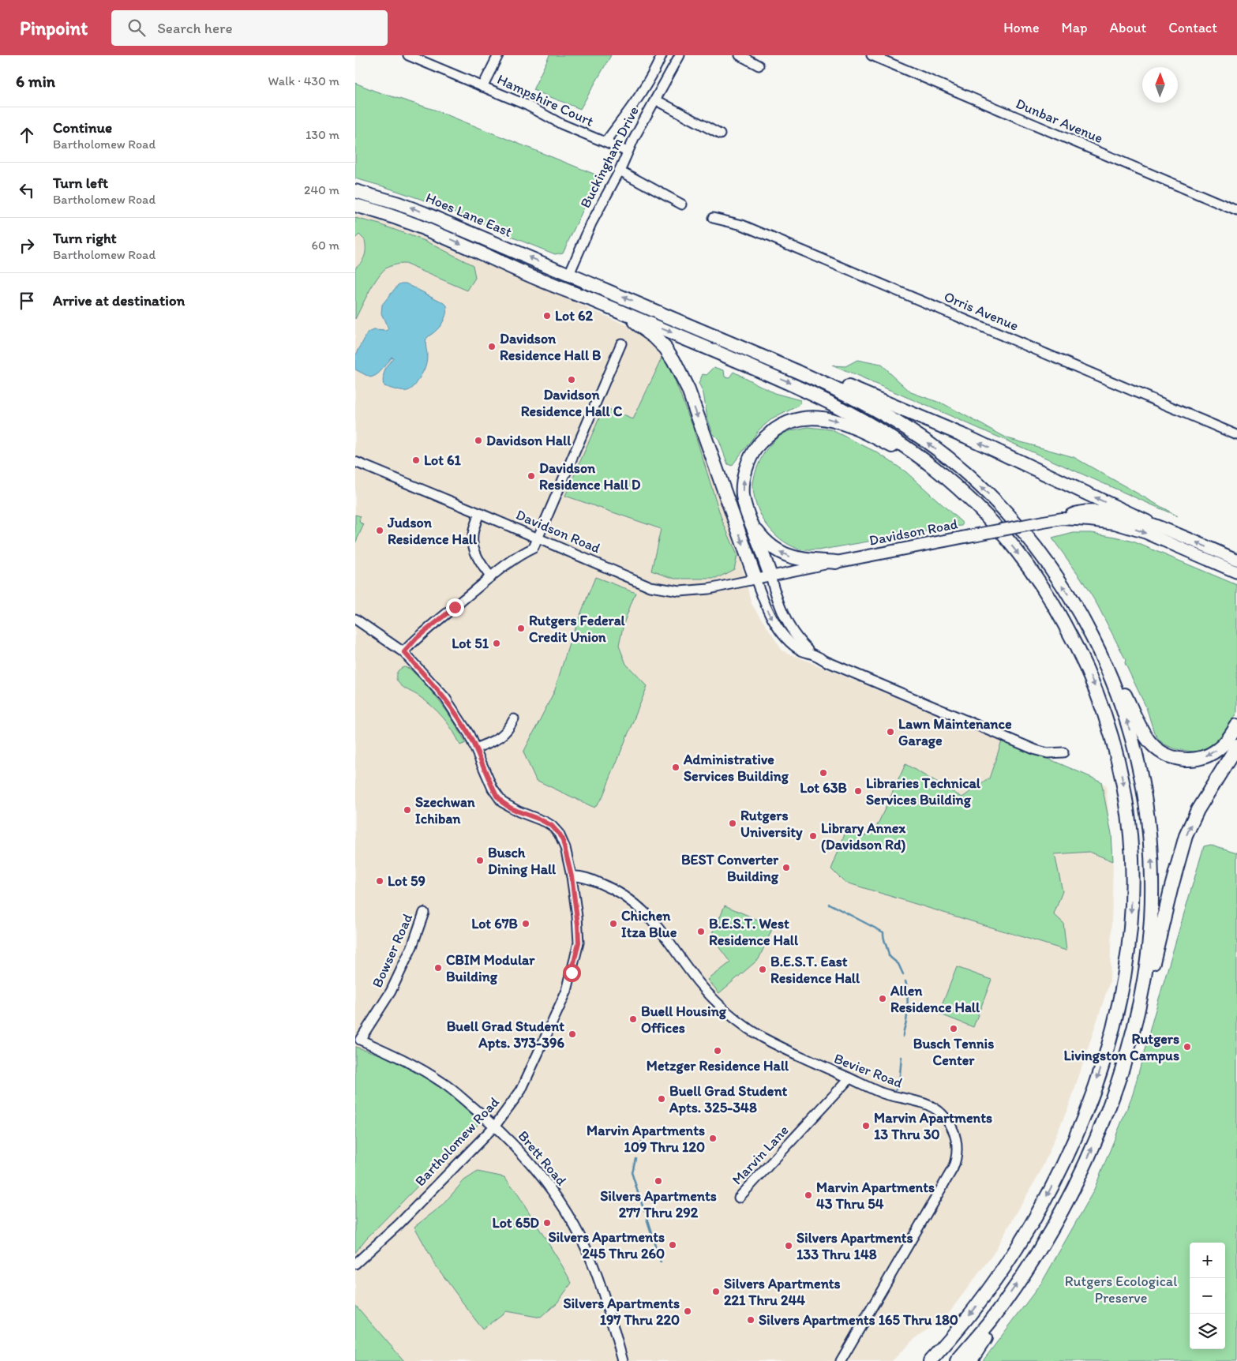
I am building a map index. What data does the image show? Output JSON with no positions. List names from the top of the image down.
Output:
{
  "streets": {
    "highway": ["Hoes Lane East"],
    "main road": ["Davidson Road"],
    "street": [
      "Hampshire Court",
      "Dunbar Avenue",
      "Buckingham Drive",
      "Orris Avenue",
      "Bowser Road",
      "Bevier Road",
      "Bartholomew Road",
      "Marvin Lane",
      "Brett Road"
    ]
  },
  "crossings": [
    ["Hampshire Court", "Buckingham Drive"],
    ["Buckingham Drive", "Hoes Lane East"],
    ["Bowser Road", "Brett Road"],
    ["Bevier Road", "Bartholomew Road"],
    ["Bevier Road", "Marvin Lane"],
    ["Bartholomew Road", "Brett Road"]
  ],
  "parks": ["Rutgers Ecological Preserve"],
  "places": [
    "Lot 62",
    "Davidson Residence Hall B",
    "Davidson Residence Hall C",
    "Davidson Hall",
    "Lot 61",
    "Davidson Residence Hall D",
    "Judson Residence Hall",
    "Rutgers Federal Credit Union",
    "Lot 51",
    "Lawn Maintenance Garage",
    "Administrative Services Building",
    "Lot 63B",
    "Libraries Technical Services Building",
    "Szechwan Ichiban",
    "Rutgers University",
    "Library Annex (Davidson Rd)",
    "Busch Dining Hall",
    "BEST Converter Building",
    "Lot 59",
    "Lot 67B",
    "Chichen Itza Blue",
    "B.E.S.T. West Residence Hall",
    "CBIM Modular Building",
    "B.E.S.T. East Residence Hall",
    "Allen Residence Hall",
    "Buell Housing Offices",
    "Busch Tennis Center",
    "Buell Grad Student Apts. 373-396",
    "Rutgers Livingston Campus",
    "Metzger Residence Hall",
    "Buell Grad Student Apts. 325-348",
    "Marvin Apartments 13 Thru 30",
    "Marvin Apartments 109 Thru 120",
    "Silvers Apartments 277 Thru 292",
    "Marvin Apartments 43 Thru 54",
    "Lot 65D",
    "Silvers Apartments 245 Thru 260",
    "Silvers Apartments 133 Thru 148",
    "Silvers Apartments 221 Thru 244",
    "Silvers Apartments 197 Thru 220",
    "Silvers Apartments 165 Thru 180"
  ],
  "north": "top",
  "page": {
    "header": "Pinpoint",
    "search": "Search here",
    "nav": [
      "Home",
      "Map",
      "About",
      "Contact"
    ],
    "heading": ["6 min", "Walk · 430 m"],
    "list": [
      ["Continue", "Bartholomew Road", "130 m"],
      ["Turn left", "Bartholomew Road", "240 m"],
      ["Turn right", "Bartholomew Road", "60 m"],
      "Arrive at destination"
    ],
    "map_buttons": ["+", "−"]
  }
}
